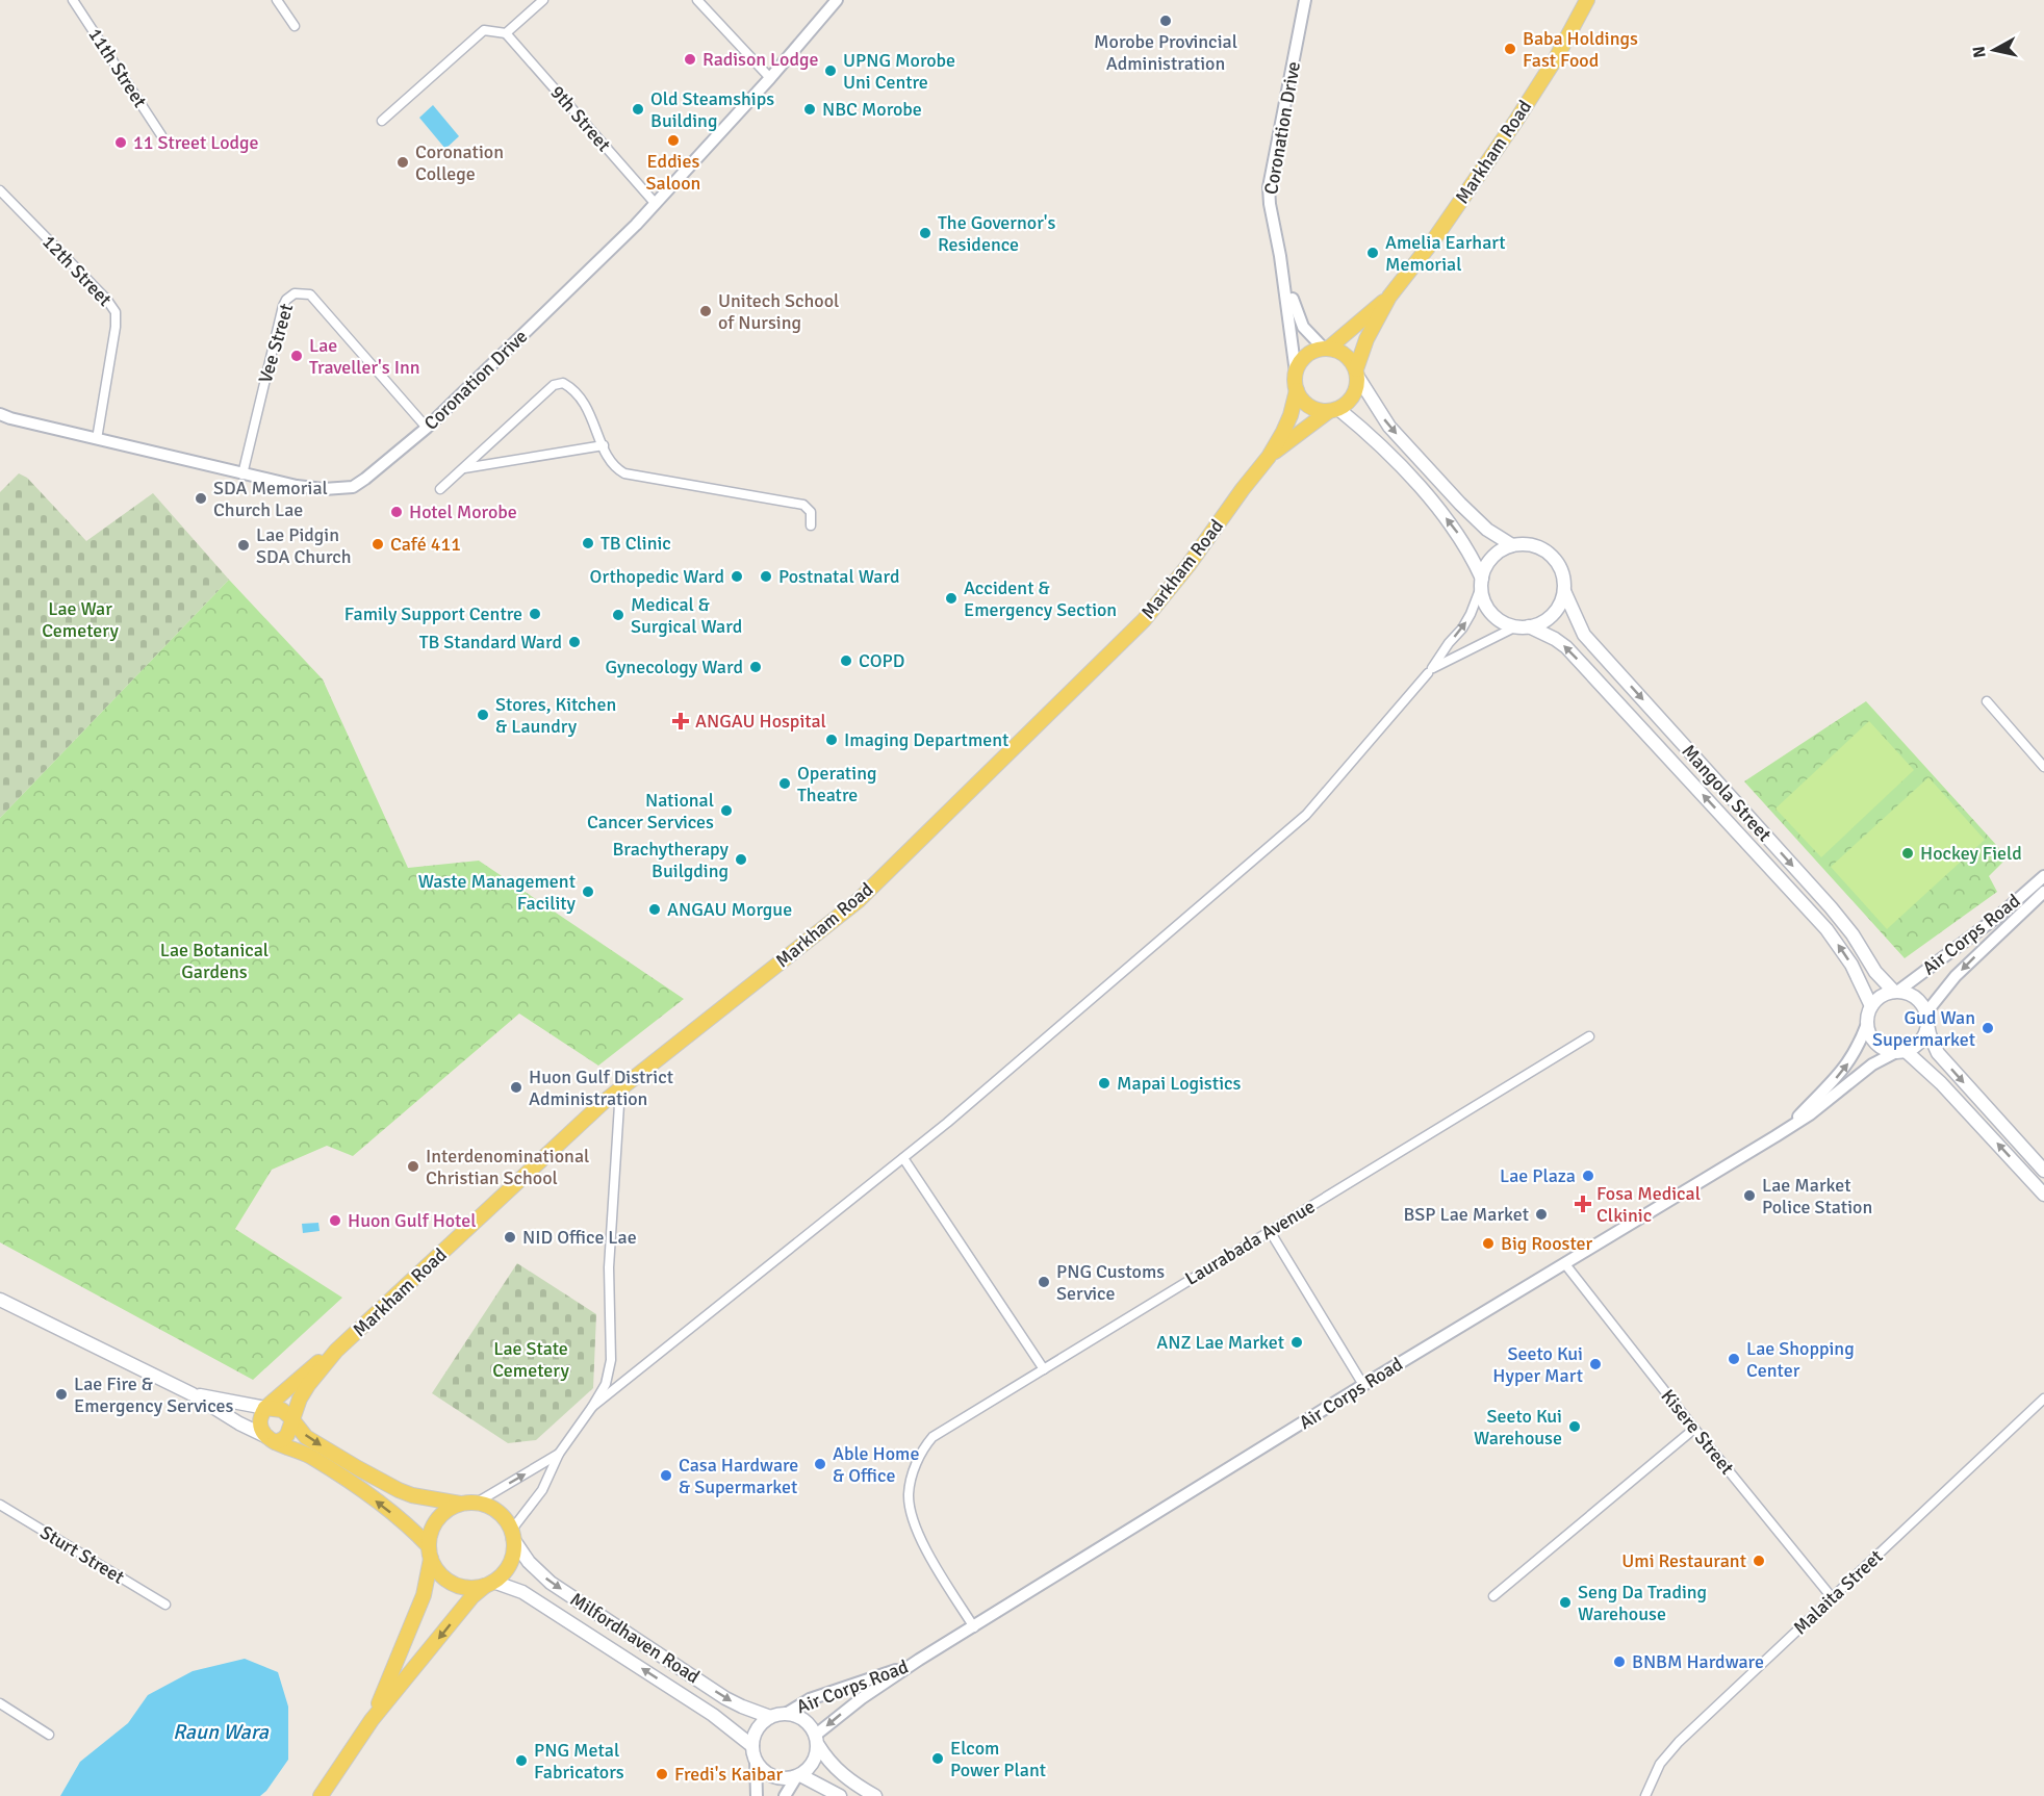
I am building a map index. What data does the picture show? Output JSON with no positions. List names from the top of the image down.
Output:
{
  "streets": {
    "main road": ["Markham Road", "Mangola Street", "Milfordhaven Road"],
    "street": [
      "11th Street",
      "9th Street",
      "Coronation Drive",
      "12th Street",
      "Vee Street",
      "Air Corps Road",
      "Laurabada Avenue",
      "Kisere Street",
      "Sturt Street",
      "Malaita Street"
    ]
  },
  "crossings": [
    ["9th Street", "Coronation Drive"],
    ["Coronation Drive", "Markham Road"],
    ["Coronation Drive", "12th Street"],
    ["Coronation Drive", "Vee Street"],
    ["Mangola Street", "Air Corps Road"],
    ["Air Corps Road", "Laurabada Avenue"],
    ["Air Corps Road", "Kisere Street"],
    ["Air Corps Road", "Milfordhaven Road"],
    ["Kisere Street", "Malaita Street"]
  ],
  "water": ["Raun Wara"],
  "parks": ["Lae War Cemetery", "Lae Botanical Gardens", "Lae State Cemetery"],
  "places": {
    "other": [
      "Morobe Provincial Administration",
      "Baba Holdings Fast Food",
      "Radison Lodge",
      "UPNG Morobe Uni Centre",
      "Old Steamships Building",
      "NBC Morobe",
      "Eddies Saloon",
      "11 Street Lodge",
      "Coronation College",
      "The Governor's Residence",
      "Amelia Earhart Memorial",
      "Unitech School of Nursing",
      "Lae Traveller's Inn",
      "SDA Memorial Church Lae",
      "Hotel Morobe",
      "TB Clinic",
      "Café 411",
      "Lae Pidgin SDA Church",
      "Orthopedic Ward",
      "Postnatal Ward",
      "Accident & Emergency Section",
      "Family Support Centre",
      "Medical & Surgical Ward",
      "TB Standard Ward",
      "COPD",
      "Gynecology Ward",
      "Stores, Kitchen & Laundry",
      "Imaging Department",
      "Operating Theatre",
      "National Cancer Services",
      "Hockey Field",
      "Brachytherapy Builgding",
      "Waste Management Facility",
      "ANGAU Morgue",
      "Gud Wan Supermarket",
      "Mapai Logistics",
      "Huon Gulf District Administration",
      "Interdenominational Christian School",
      "Lae Plaza",
      "Lae Market Police Station",
      "BSP Lae Market",
      "Huon Gulf Hotel",
      "NID Office Lae",
      "Big Rooster",
      "PNG Customs Service",
      "ANZ Lae Market",
      "Lae Shopping Center",
      "Seeto Kui Hyper Mart",
      "Lae Fire & Emergency Services",
      "Seeto Kui Warehouse",
      "Able Home & Office",
      "Casa Hardware & Supermarket",
      "Umi Restaurant",
      "Seng Da Trading Warehouse",
      "BNBM Hardware",
      "Elcom Power Plant",
      "PNG Metal Fabricators",
      "Fredi's Kaibar"
    ],
    "health": ["ANGAU Hospital", "Fosa Medical Clkinic"]
  },
  "north": "left"
}
